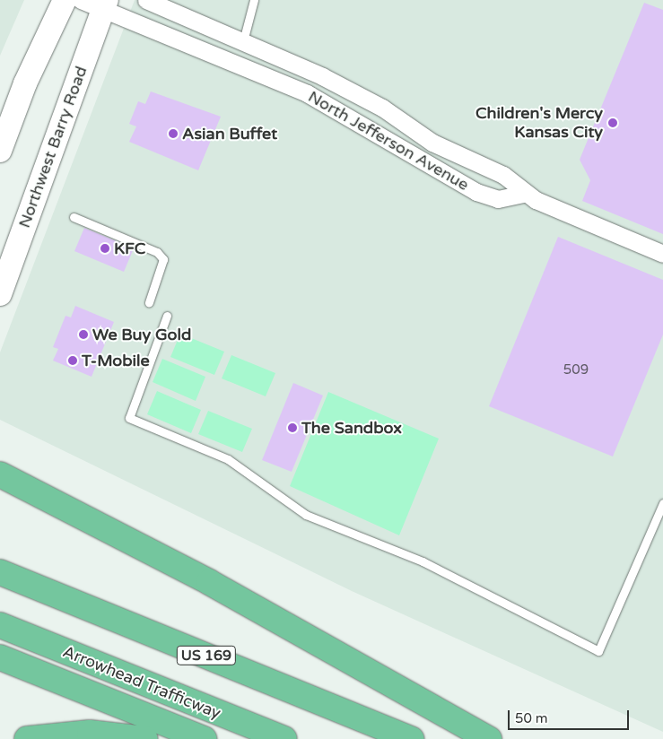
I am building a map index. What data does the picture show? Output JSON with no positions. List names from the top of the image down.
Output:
{
  "streets": {
    "highway": ["US 169", "Arrowhead Trafficway"],
    "main road": ["Northwest Barry Road"],
    "street": ["North Jefferson Avenue"]
  },
  "crossings": [
    ["North Jefferson Avenue", "Northwest Barry Road"]
  ],
  "places": [
    "Children's Mercy Kansas City",
    "Asian Buffet",
    "KFC",
    "We Buy Gold",
    "T-Mobile",
    "The Sandbox"
  ],
  "house_numbers": ["509"],
  "scale_bar": "50 m"
}
